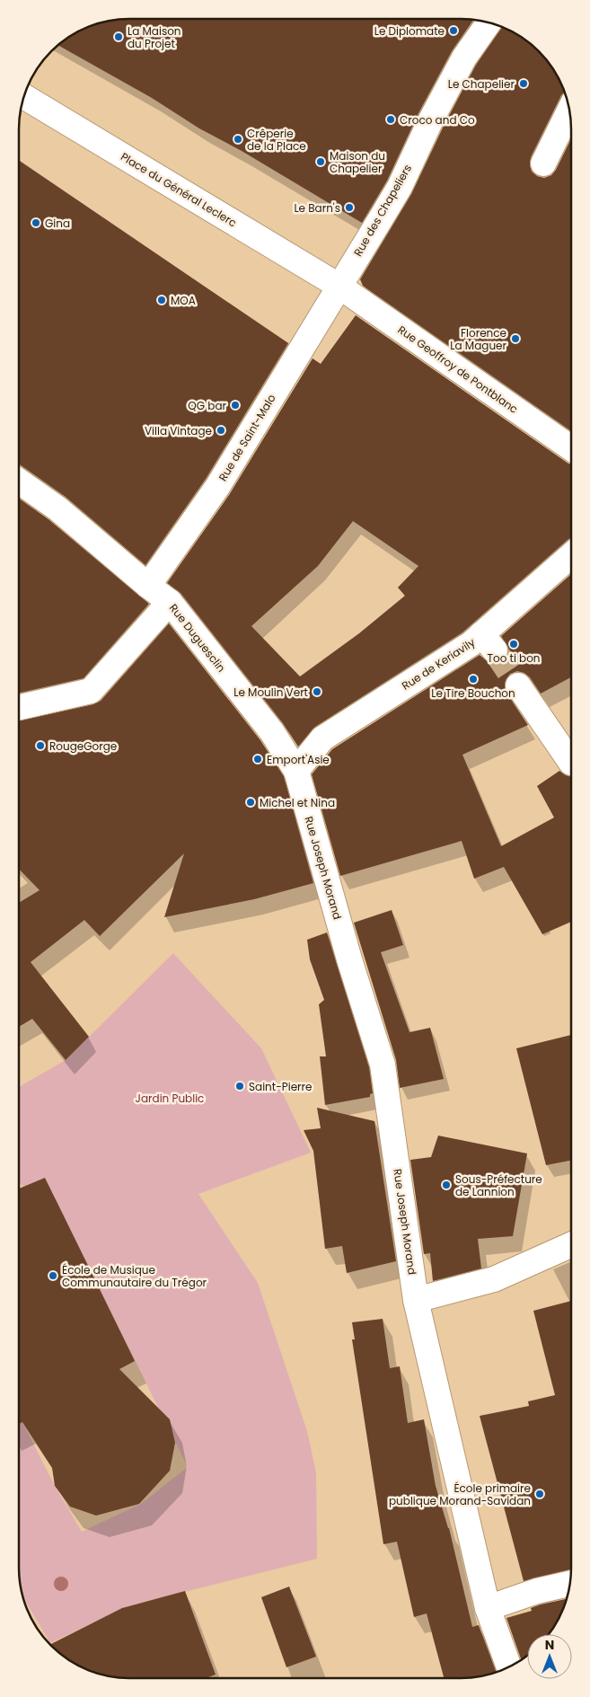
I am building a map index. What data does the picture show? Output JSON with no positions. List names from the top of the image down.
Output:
{
  "streets": {
    "street": [
      "Place du Général Leclerc",
      "Rue des Chapeliers",
      "Rue Geoffroy de Pontblanc",
      "Rue de Saint-Malo",
      "Rue Duguesclin",
      "Rue de Keriavily",
      "Rue Joseph Morand"
    ]
  },
  "crossings": [
    ["Place du Général Leclerc", "Rue des Chapeliers"],
    ["Place du Général Leclerc", "Rue Geoffroy de Pontblanc"],
    ["Place du Général Leclerc", "Rue de Saint-Malo"],
    ["Rue des Chapeliers", "Rue Geoffroy de Pontblanc"],
    ["Rue des Chapeliers", "Rue de Saint-Malo"],
    ["Rue Geoffroy de Pontblanc", "Rue de Saint-Malo"],
    ["Rue de Saint-Malo", "Rue Duguesclin"],
    ["Rue Duguesclin", "Rue de Keriavily"],
    ["Rue Duguesclin", "Rue Joseph Morand"],
    ["Rue de Keriavily", "Rue Joseph Morand"]
  ],
  "parks": ["Jardin Public"],
  "places": [
    "Le Diplomate",
    "La Maison du Projet",
    "Le Chapelier",
    "Croco and Co",
    "Crêperie de la Place",
    "Maison du Chapelier",
    "Le Barn's",
    "Gina",
    "MOA",
    "Florence La Maguer",
    "QG bar",
    "Villa Vintage",
    "Too ti bon",
    "Le Tire Bouchon",
    "Le Moulin Vert",
    "RougeGorge",
    "Emport'Asie",
    "Michel et Nina",
    "Saint-Pierre",
    "Sous-Préfecture de Lannion",
    "École de Musique Communautaire du Trégor",
    "École primaire publique Morand-Savidan"
  ],
  "north": "top"
}
